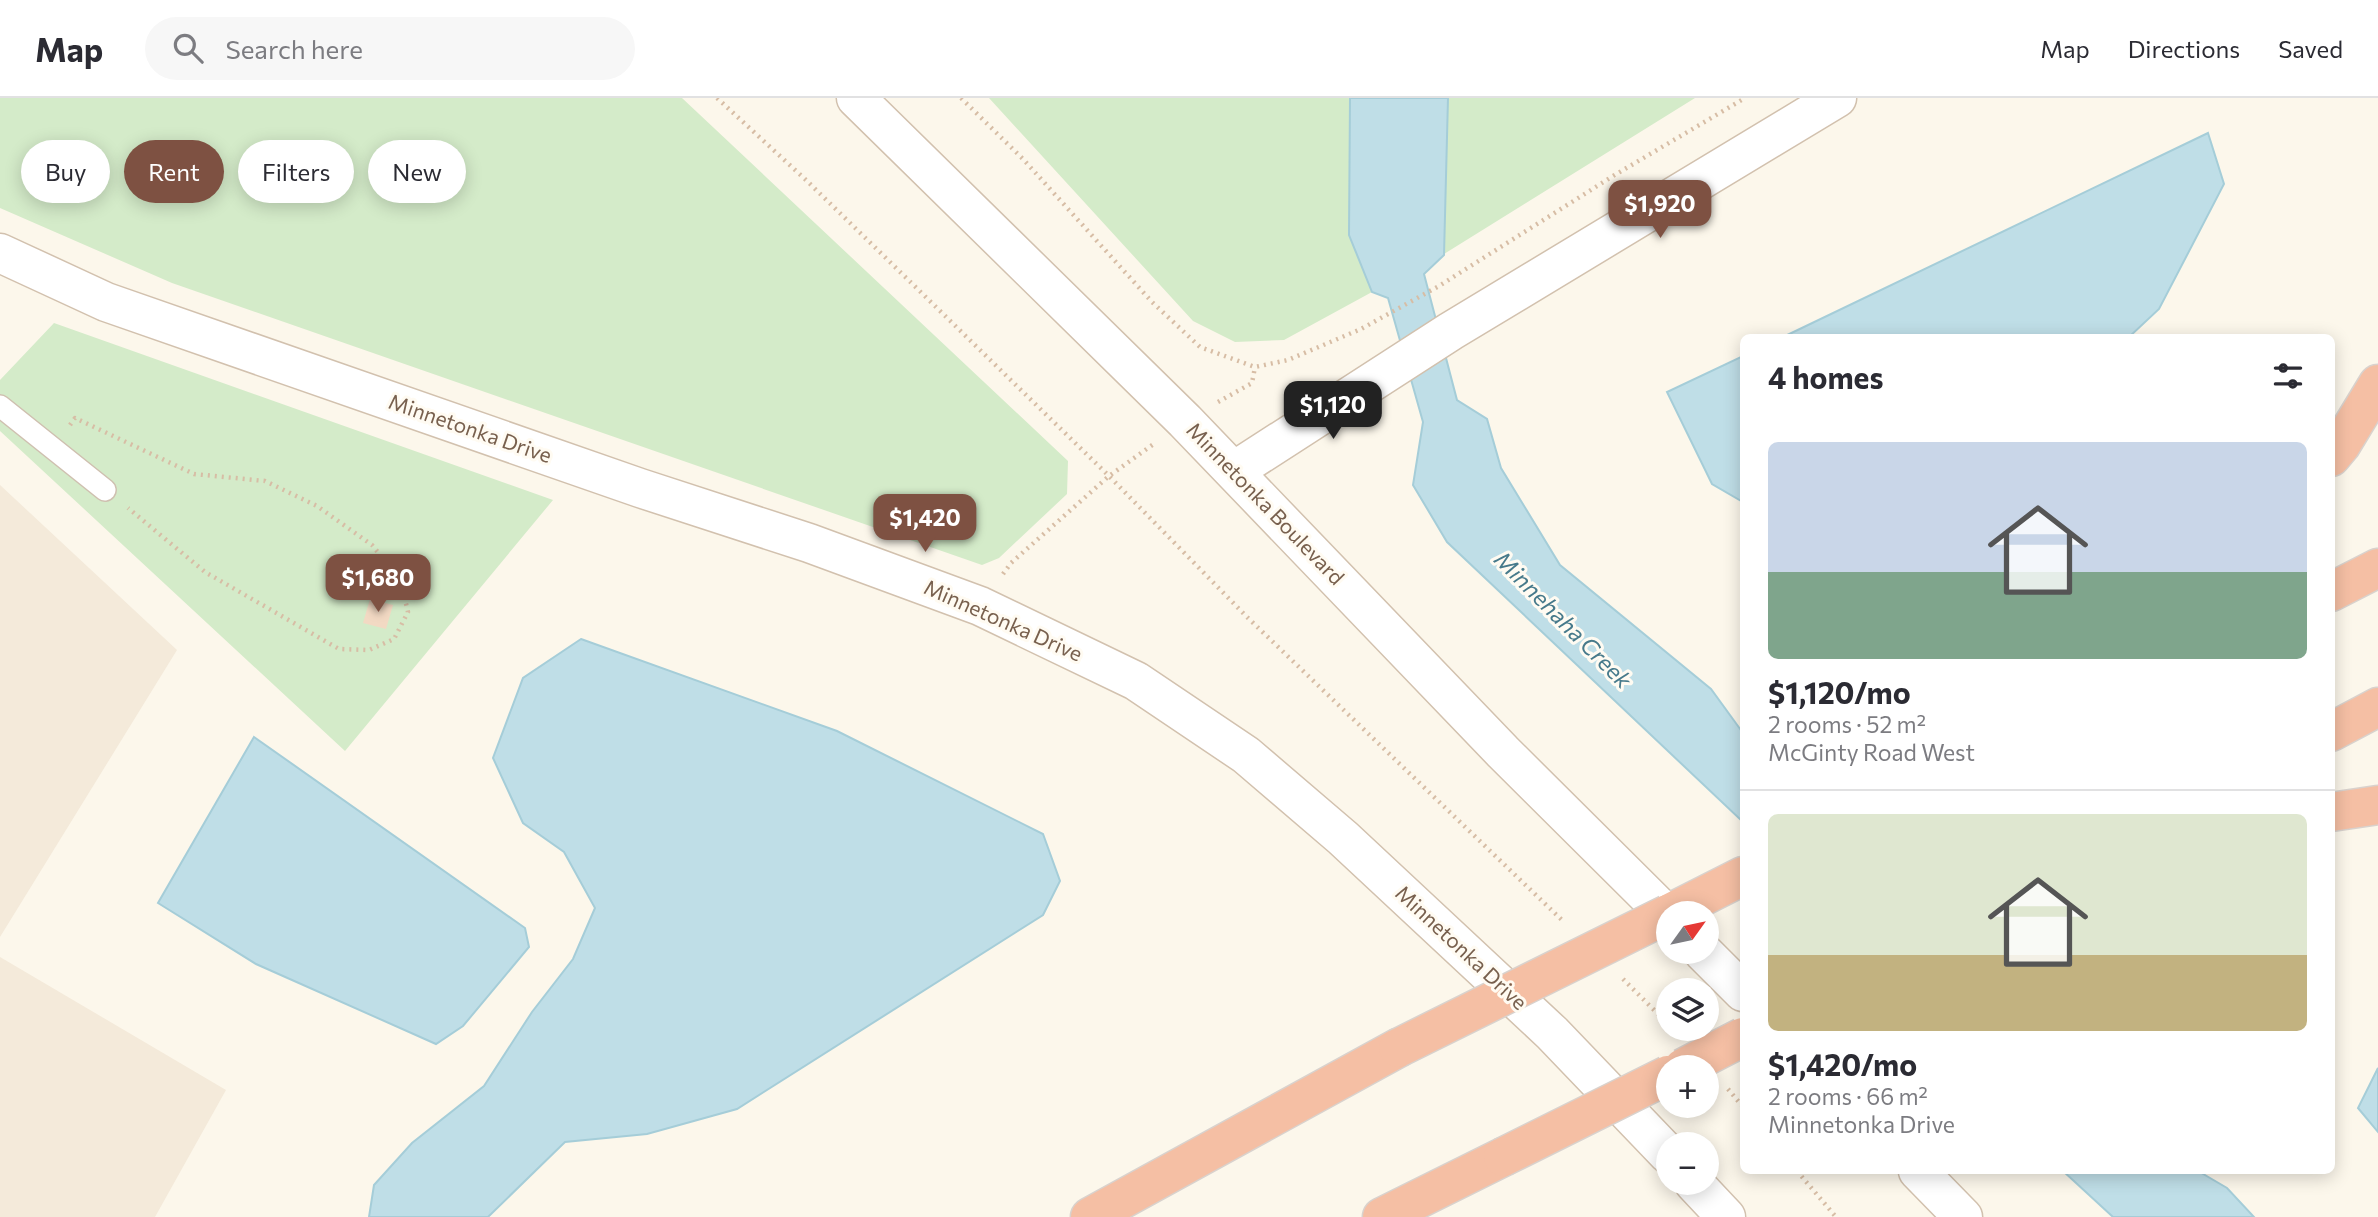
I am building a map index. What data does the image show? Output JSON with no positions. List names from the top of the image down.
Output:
{
  "streets": {
    "main road": ["Minnetonka Drive", "Minnetonka Boulevard"]
  },
  "water": ["Minnehaha Creek"],
  "north": "top right",
  "page": {
    "header": "Map",
    "search": "Search here",
    "nav": ["Map", "Directions", "Saved"],
    "chip": [
      "Buy",
      "Rent",
      "Filters",
      "New"
    ],
    "price": [
      "$1,920",
      "$1,120",
      "$1,420",
      "$1,680"
    ],
    "heading": "4 homes",
    "list": [
      {
        "name": "$1,120/mo",
        "note": "2 rooms · 52 m² · McGinty Road West"
      },
      {
        "name": "$1,420/mo",
        "note": "2 rooms · 66 m² · Minnetonka Drive"
      }
    ],
    "map_buttons": ["+", "−"]
  }
}
